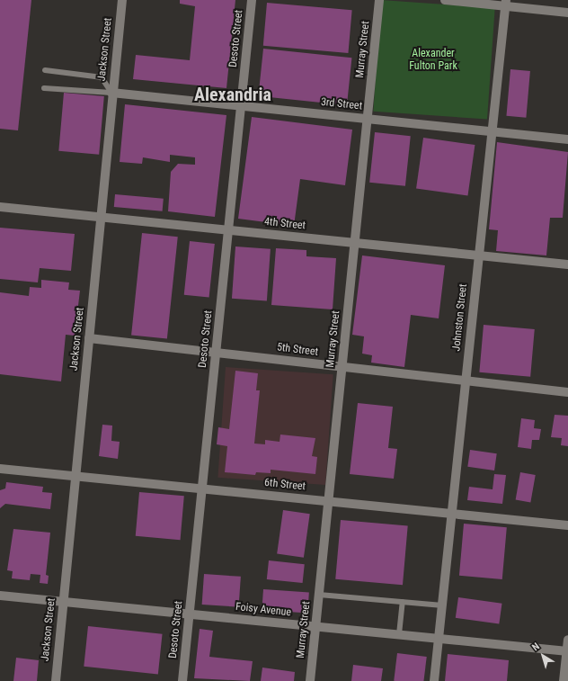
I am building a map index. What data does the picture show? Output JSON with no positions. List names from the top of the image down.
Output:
{
  "streets": {
    "street": [
      "Desoto Street",
      "Jackson Street",
      "Murray Street",
      "3rd Street",
      "4th Street",
      "Johnston Street",
      "5th Street",
      "6th Street",
      "Foisy Avenue"
    ]
  },
  "crossings": [
    ["Desoto Street", "3rd Street"],
    ["Desoto Street", "4th Street"],
    ["Desoto Street", "5th Street"],
    ["Desoto Street", "6th Street"],
    ["Desoto Street", "Foisy Avenue"],
    ["Jackson Street", "3rd Street"],
    ["Jackson Street", "4th Street"],
    ["Jackson Street", "5th Street"],
    ["Jackson Street", "6th Street"],
    ["Jackson Street", "Foisy Avenue"],
    ["Murray Street", "3rd Street"],
    ["Murray Street", "4th Street"],
    ["Murray Street", "5th Street"],
    ["Murray Street", "6th Street"],
    ["Murray Street", "Foisy Avenue"],
    ["3rd Street", "Johnston Street"],
    ["4th Street", "Johnston Street"],
    ["Johnston Street", "5th Street"],
    ["Johnston Street", "6th Street"],
    ["Johnston Street", "Foisy Avenue"]
  ],
  "districts": ["Alexandria"],
  "parks": ["Alexander Fulton Park"],
  "north": "top left"
}
